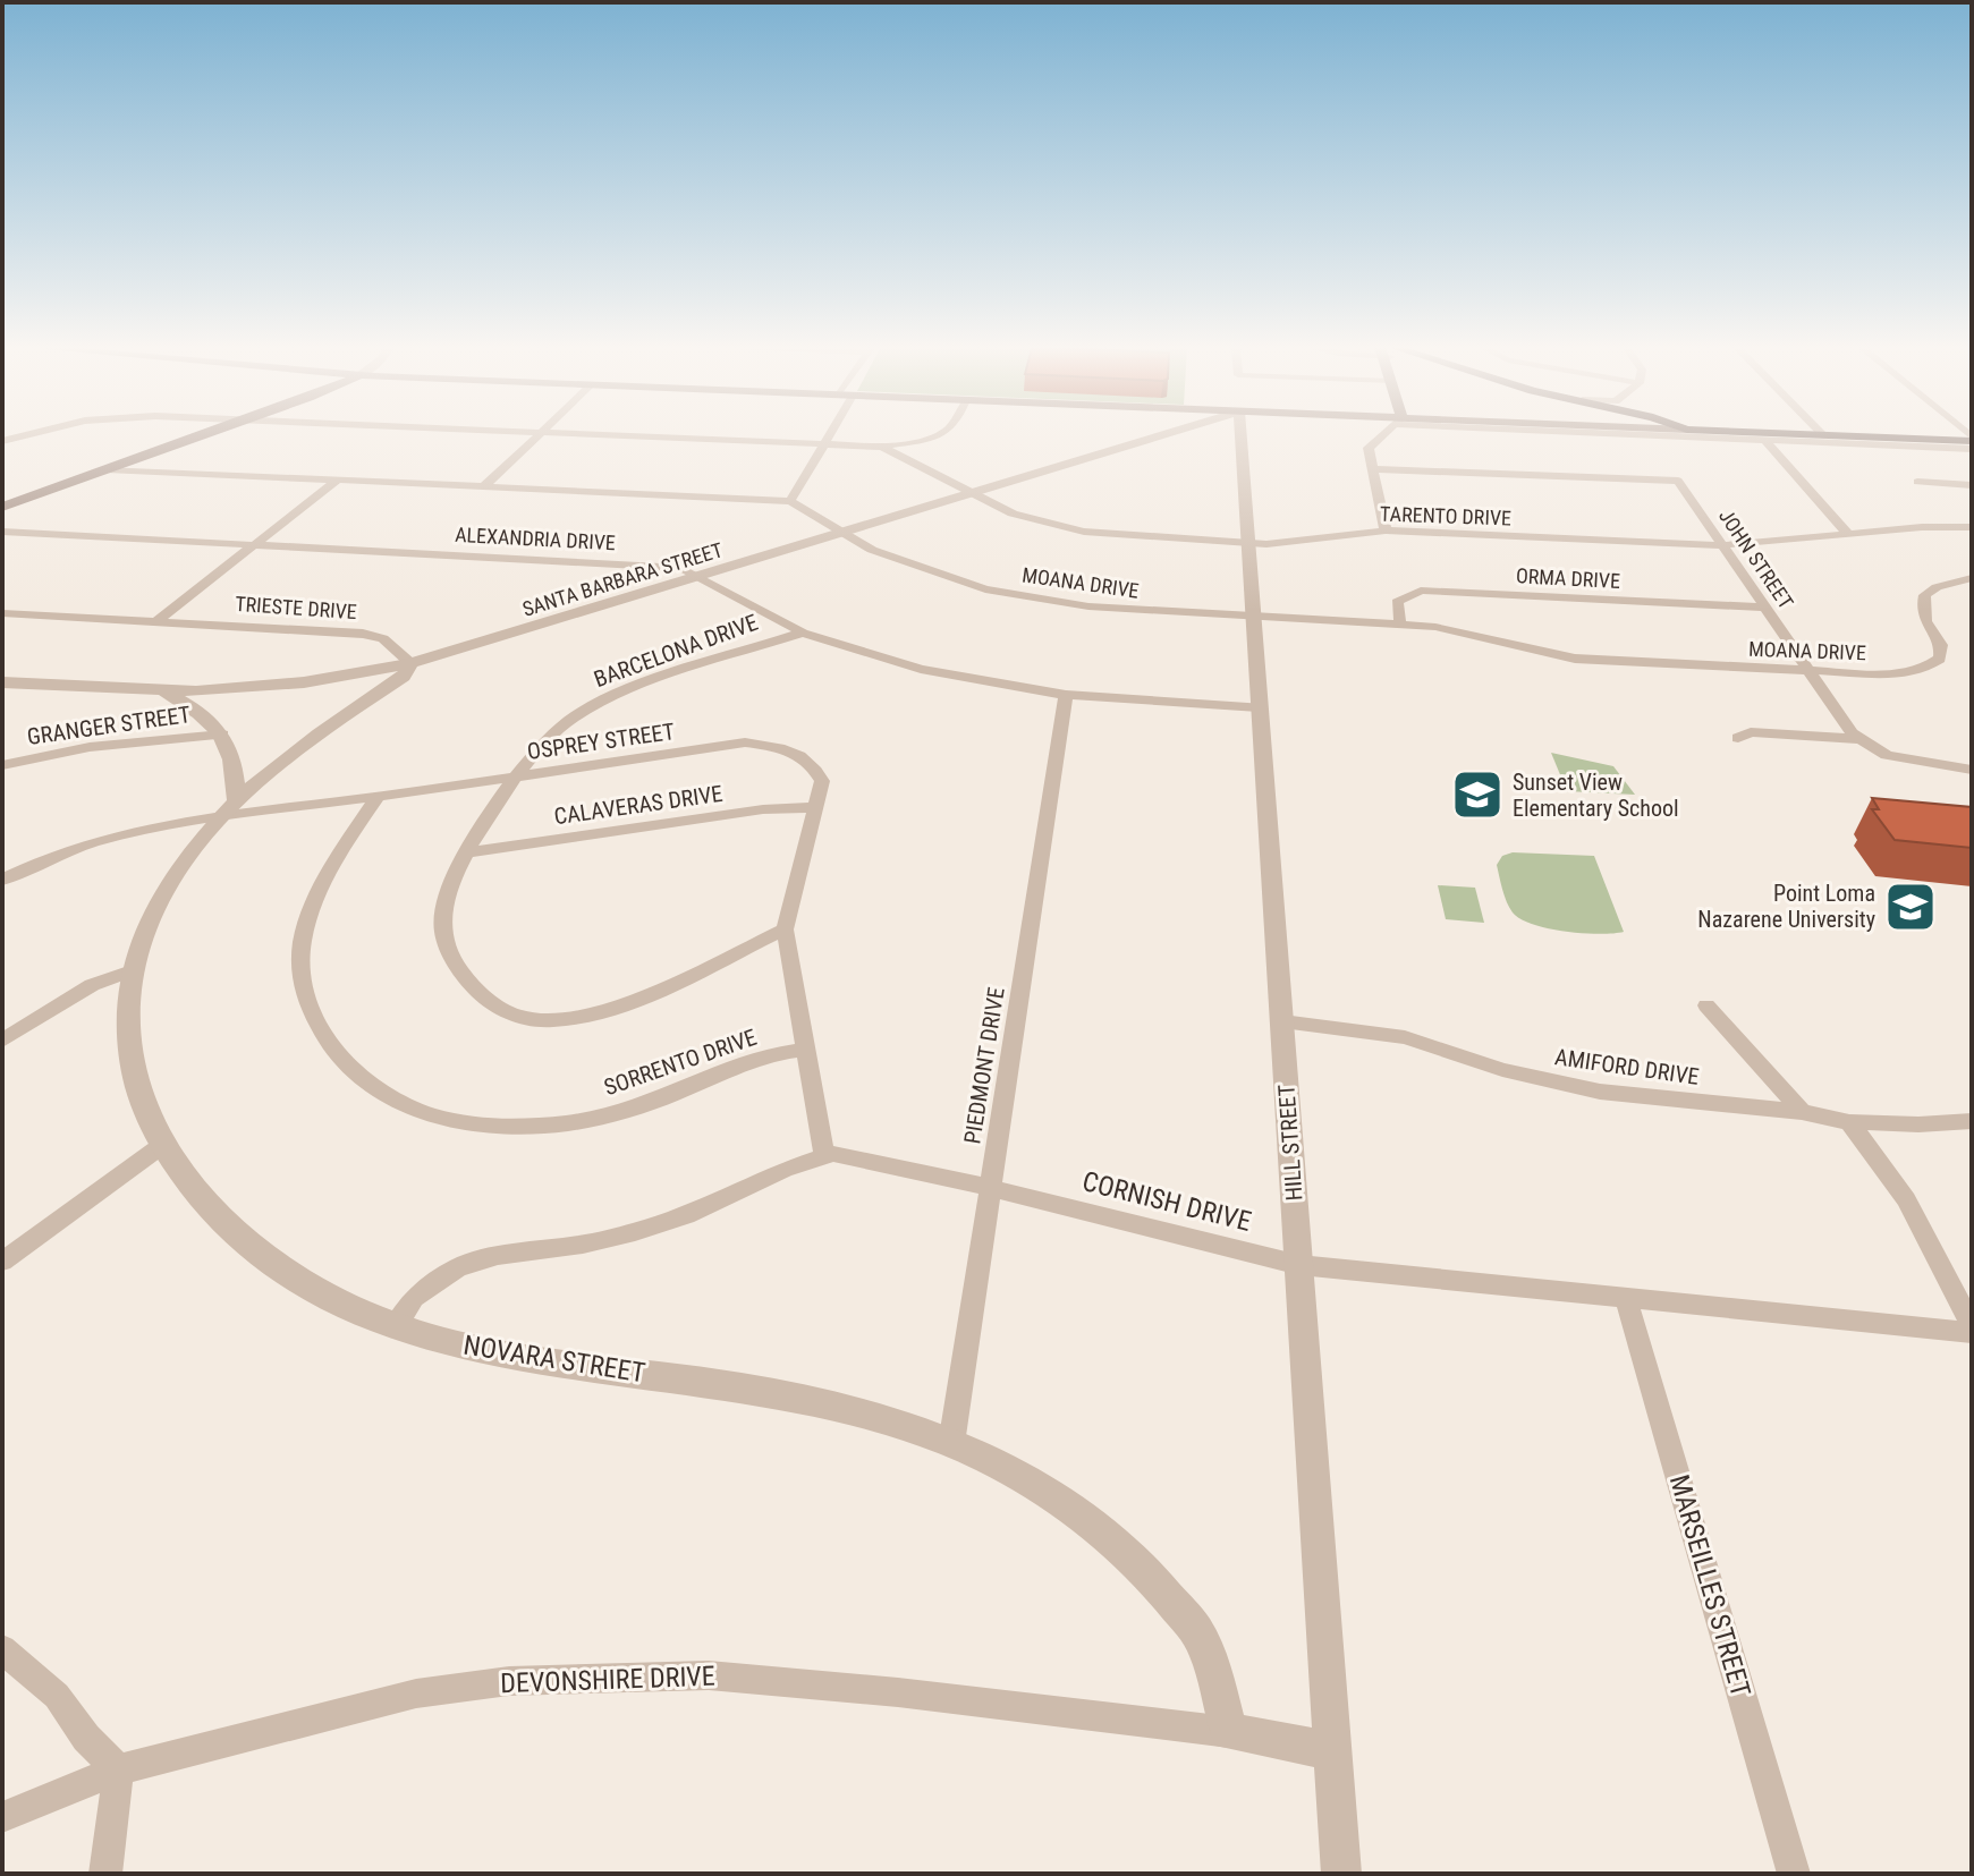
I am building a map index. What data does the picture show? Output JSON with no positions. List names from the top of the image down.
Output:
{
  "streets": {
    "street": [
      "TARENTO DRIVE",
      "ALEXANDRIA DRIVE",
      "JOHN STREET",
      "ORMA DRIVE",
      "SANTA BARBARA STREET",
      "MOANA DRIVE",
      "TRIESTE DRIVE",
      "BARCELONA DRIVE",
      "GRANGER STREET",
      "OSPREY STREET",
      "CALAVERAS DRIVE",
      "SORRENTO DRIVE",
      "PIEDMONT DRIVE",
      "AMIFORD DRIVE",
      "HILL STREET",
      "CORNISH DRIVE",
      "NOVARA STREET",
      "MARSEILLES STREET",
      "DEVONSHIRE DRIVE"
    ]
  },
  "crossings": [
    ["TARENTO DRIVE", "JOHN STREET"],
    ["TARENTO DRIVE", "SANTA BARBARA STREET"],
    ["TARENTO DRIVE", "HILL STREET"],
    ["ALEXANDRIA DRIVE", "SANTA BARBARA STREET"],
    ["ALEXANDRIA DRIVE", "BARCELONA DRIVE"],
    ["ALEXANDRIA DRIVE", "PIEDMONT DRIVE"],
    ["ALEXANDRIA DRIVE", "HILL STREET"],
    ["JOHN STREET", "ORMA DRIVE"],
    ["JOHN STREET", "MOANA DRIVE"],
    ["ORMA DRIVE", "MOANA DRIVE"],
    ["SANTA BARBARA STREET", "MOANA DRIVE"],
    ["SANTA BARBARA STREET", "TRIESTE DRIVE"],
    ["MOANA DRIVE", "HILL STREET"],
    ["BARCELONA DRIVE", "OSPREY STREET"],
    ["BARCELONA DRIVE", "CALAVERAS DRIVE"],
    ["OSPREY STREET", "CALAVERAS DRIVE"],
    ["OSPREY STREET", "SORRENTO DRIVE"],
    ["OSPREY STREET", "CORNISH DRIVE"],
    ["OSPREY STREET", "NOVARA STREET"],
    ["PIEDMONT DRIVE", "CORNISH DRIVE"],
    ["PIEDMONT DRIVE", "NOVARA STREET"],
    ["AMIFORD DRIVE", "HILL STREET"],
    ["HILL STREET", "CORNISH DRIVE"],
    ["CORNISH DRIVE", "MARSEILLES STREET"],
    ["NOVARA STREET", "DEVONSHIRE DRIVE"]
  ],
  "places": {
    "school or university": ["Sunset View Elementary School", "Point Loma Nazarene University"]
  }
}
